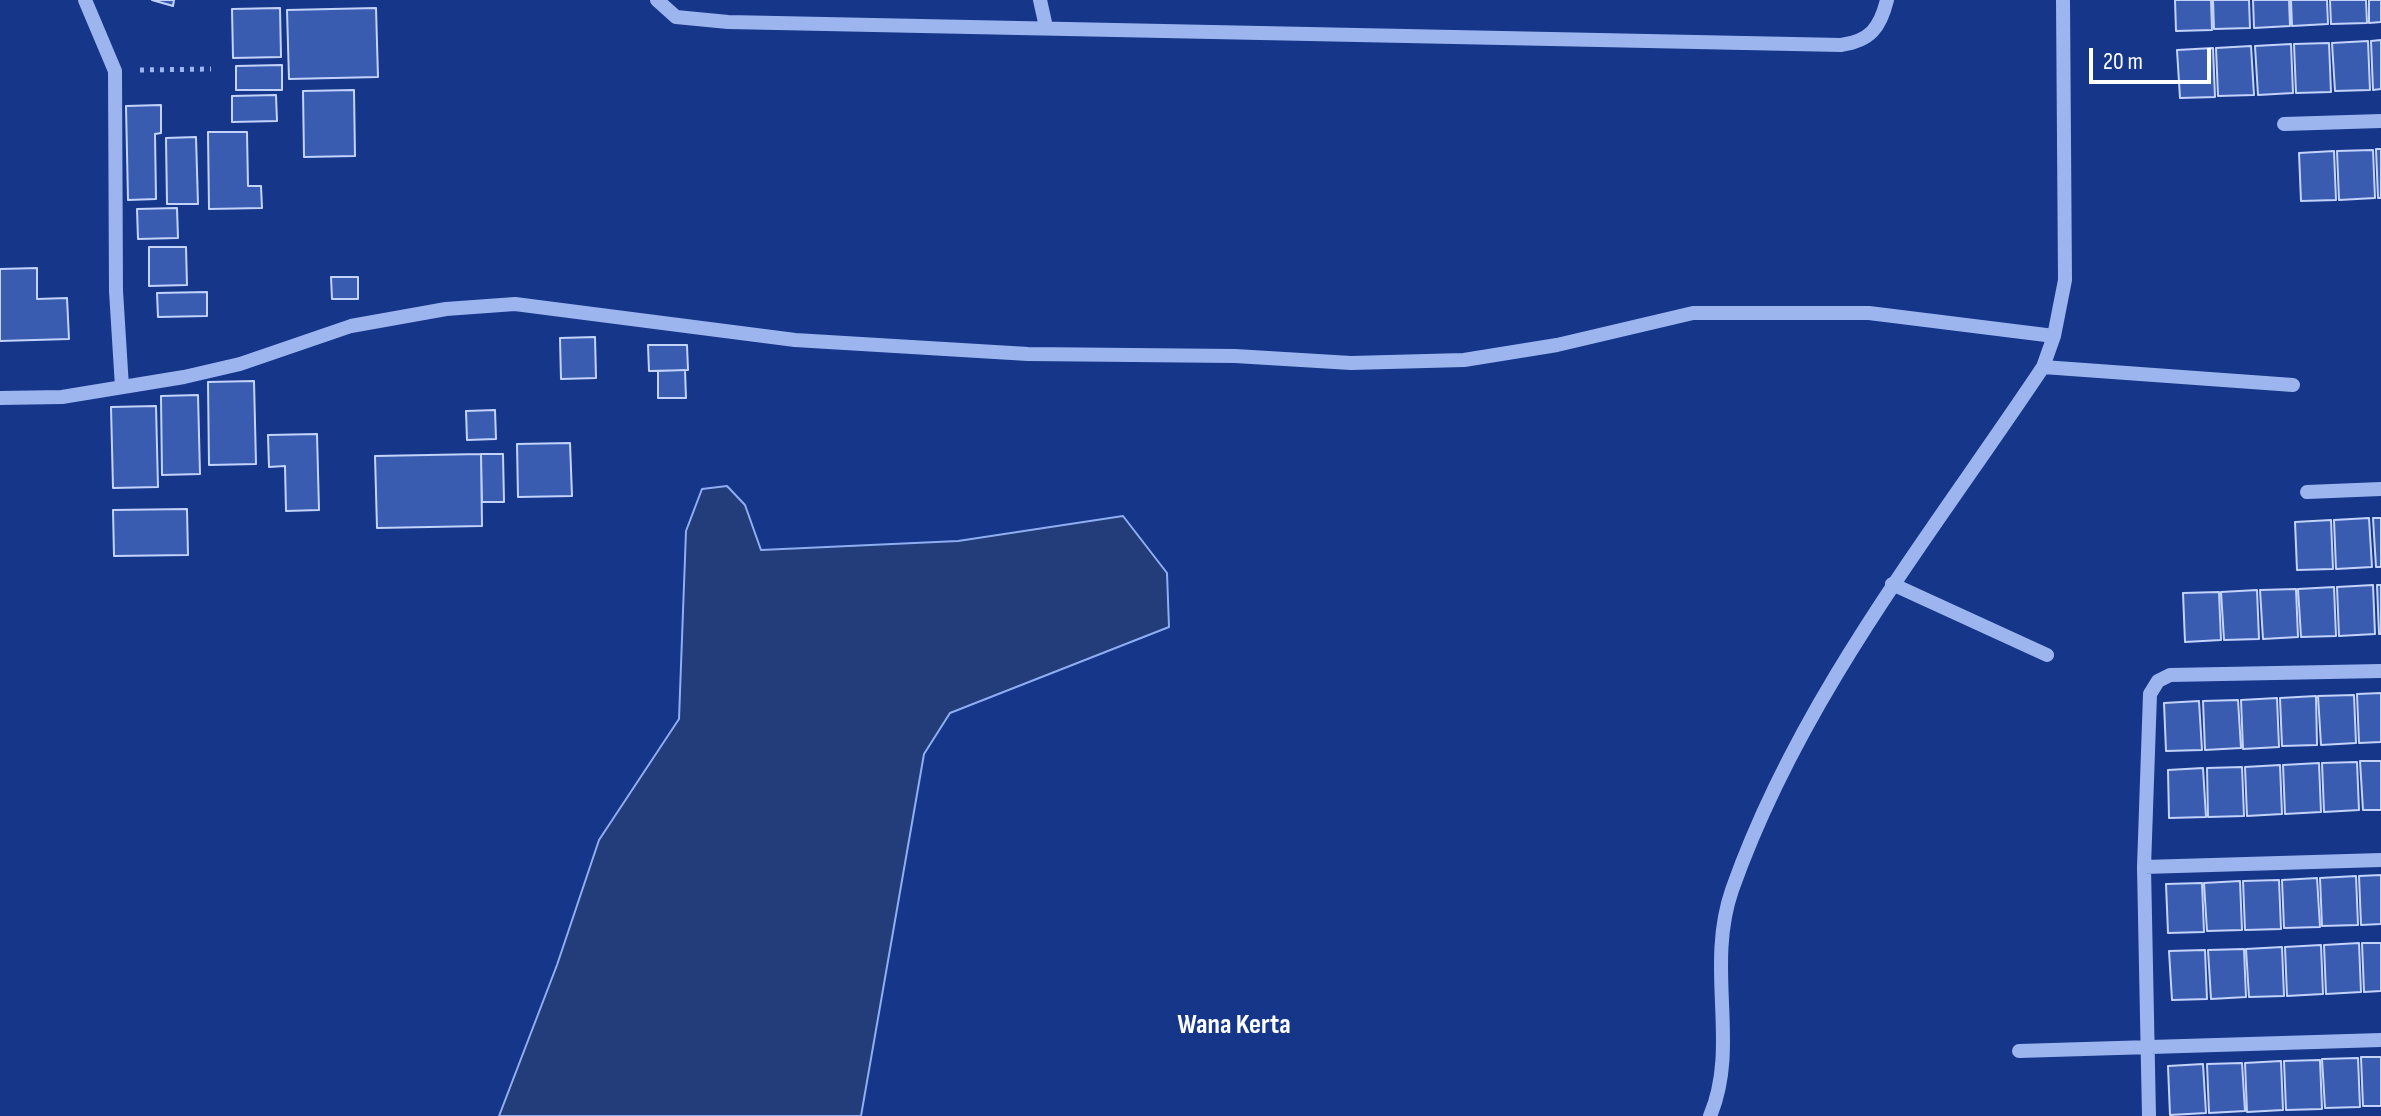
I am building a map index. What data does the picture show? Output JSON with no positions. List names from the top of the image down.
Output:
{
  "districts": ["Wana Kerta"],
  "scale_bar": "20 m"
}
